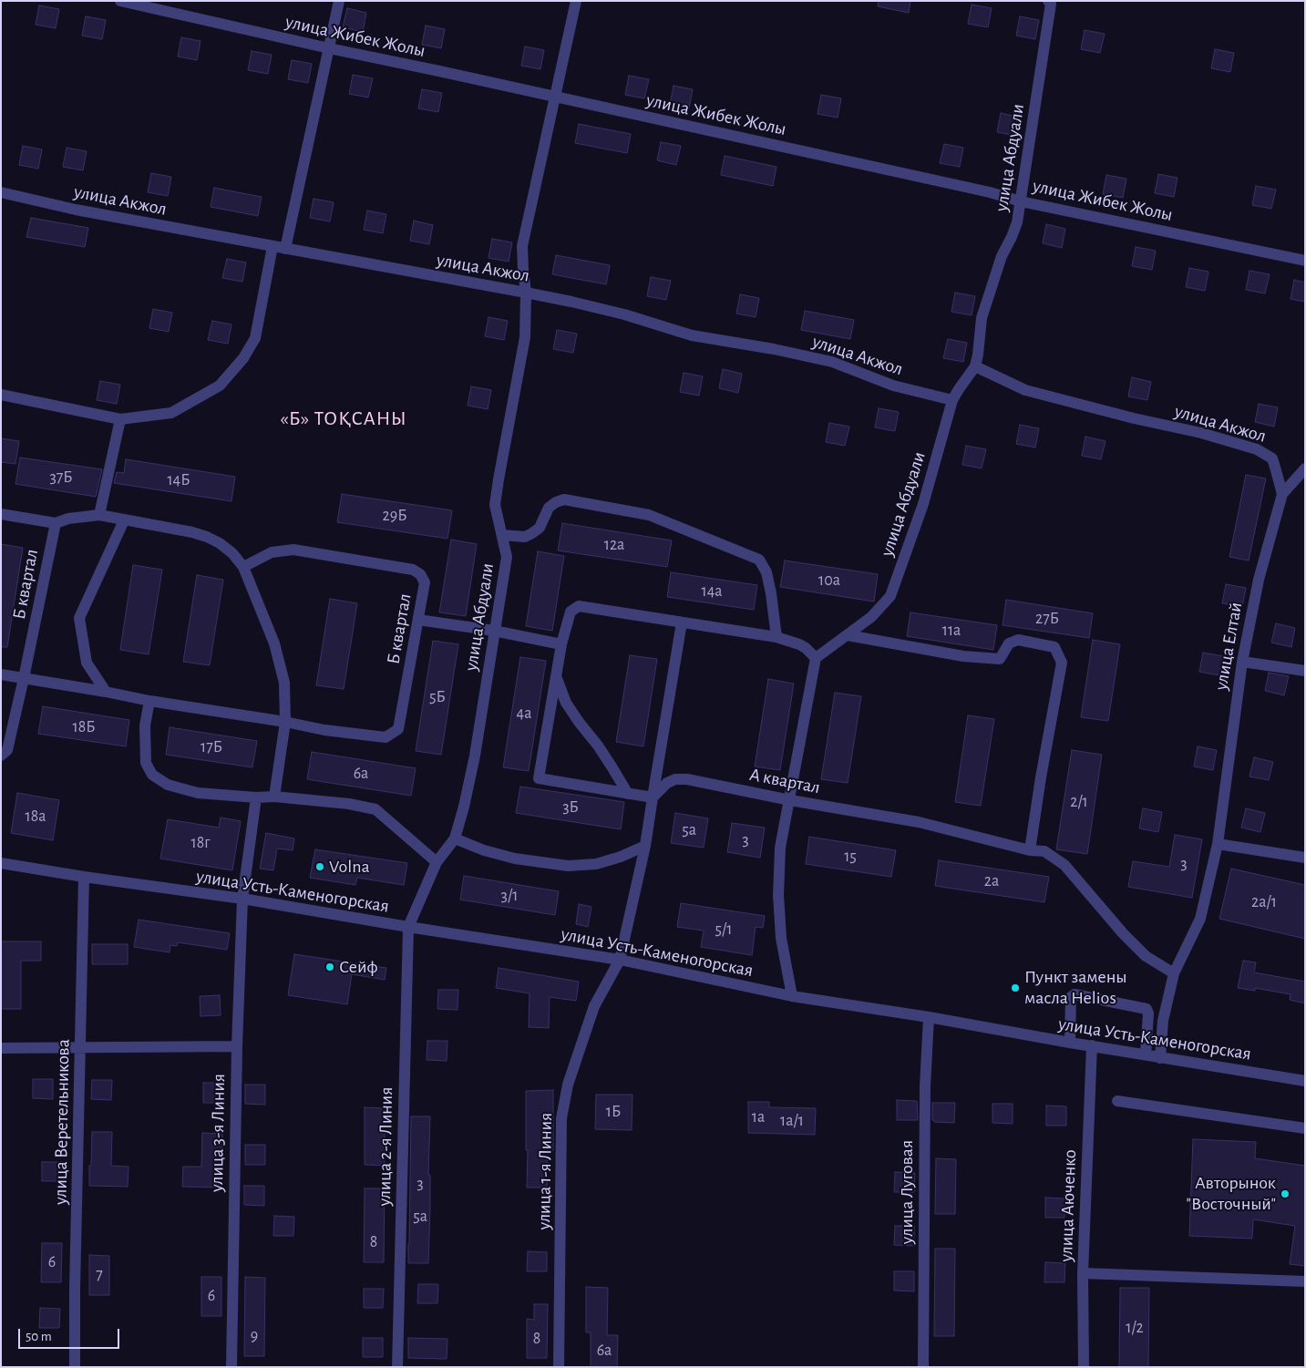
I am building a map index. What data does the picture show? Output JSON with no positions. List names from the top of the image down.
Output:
{
  "streets": {
    "street": [
      "улица Жибек Жолы",
      "улица Абдуали",
      "улица Акжол",
      "Б квартал",
      "улица Елтай",
      "А квартал",
      "улица Усть-Каменогорская",
      "улица Веретельникова",
      "улица 3-я Линия",
      "улица 2-я Линия",
      "улица 1-я Линия",
      "улица Луговая",
      "улица Аюченко"
    ]
  },
  "crossings": [
    ["улица Жибек Жолы", "улица Абдуали"],
    ["улица Абдуали", "улица Акжол"],
    ["улица Акжол", "улица Елтай"],
    ["улица Елтай", "А квартал"],
    ["улица Елтай", "улица Усть-Каменогорская"],
    ["А квартал", "улица 1-я Линия"],
    ["улица Усть-Каменогорская", "улица Веретельникова"],
    ["улица Усть-Каменогорская", "улица 3-я Линия"],
    ["улица Усть-Каменогорская", "улица 2-я Линия"],
    ["улица Усть-Каменогорская", "улица 1-я Линия"],
    ["улица Усть-Каменогорская", "улица Луговая"],
    ["улица Усть-Каменогорская", "улица Аюченко"]
  ],
  "districts": ["«Б» ТОҚСАНЫ"],
  "places": [
    "Volna",
    "Сейф",
    "Пункт замены масла Helios",
    "Авторынок \"Восточный\""
  ],
  "house_numbers": [
    "37Б",
    "14Б",
    "29Б",
    "12а",
    "10а",
    "14а",
    "27Б",
    "11а",
    "5Б",
    "4а",
    "18Б",
    "17Б",
    "6а",
    "2/1",
    "3Б",
    "18а",
    "5а",
    "3",
    "18г",
    "15",
    "3",
    "2а",
    "3/1",
    "2а/1",
    "5/1",
    "1Б",
    "1а",
    "1а/1",
    "3",
    "5а",
    "8",
    "6",
    "7",
    "6",
    "1/2",
    "9",
    "8",
    "6а"
  ],
  "scale_bar": "50 m"
}
